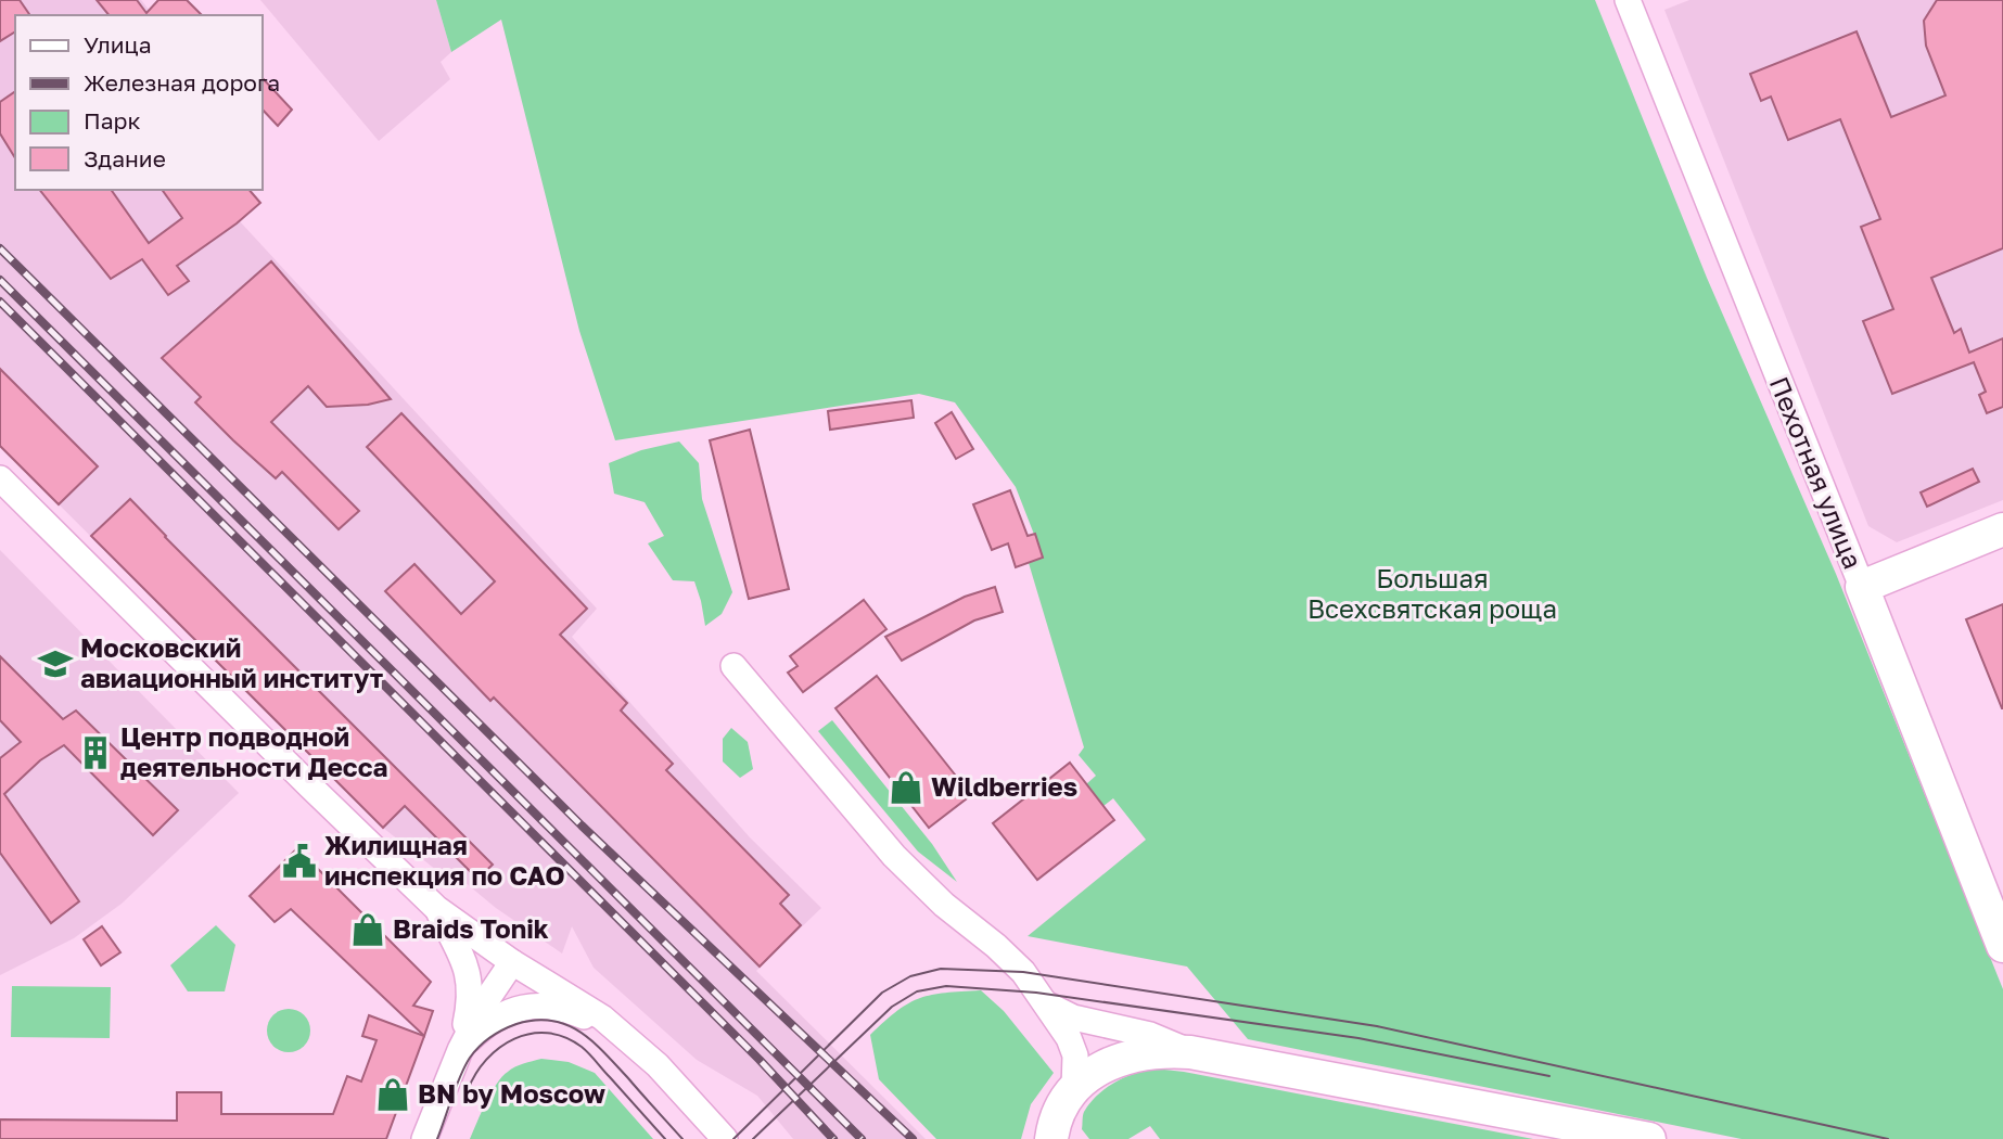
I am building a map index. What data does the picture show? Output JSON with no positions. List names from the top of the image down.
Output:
{
  "streets": {
    "main road": ["Пехотная улица"]
  },
  "parks": ["Большая Всехсвятская роща"],
  "places": {
    "school or university": ["Московский авиационный институт"],
    "building": ["Центр подводной деятельности Десса"],
    "shop": ["Wildberries", "Braids Tonik", "BN by Moscow"],
    "public building": ["Жилищная инспекция по САО"]
  },
  "legend": [
    "Улица",
    "Железная дорога",
    "Парк",
    "Здание"
  ]
}
